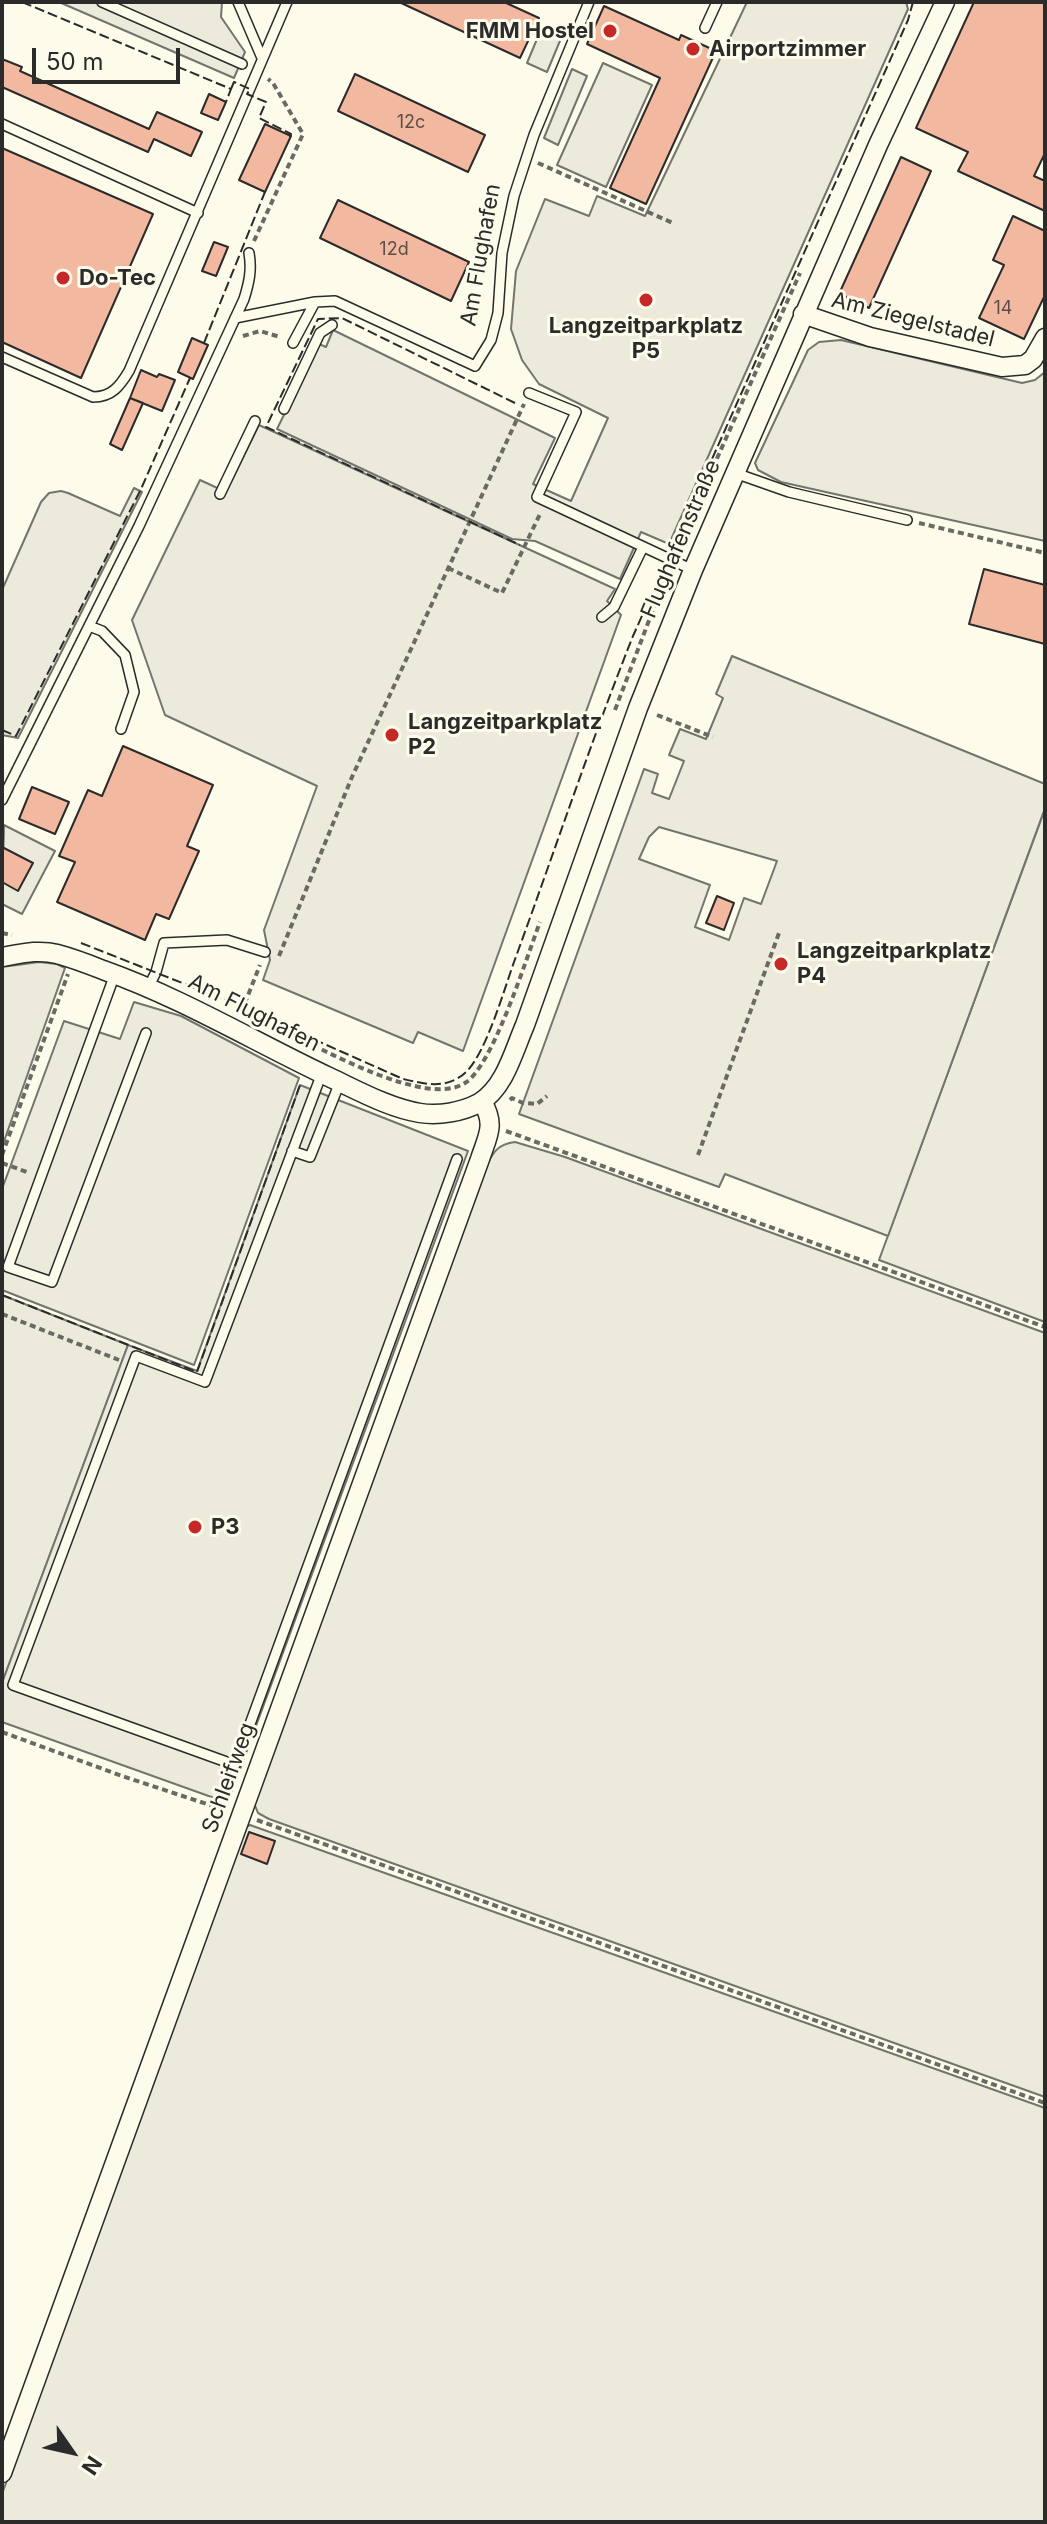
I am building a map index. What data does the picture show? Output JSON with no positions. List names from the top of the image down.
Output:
{
  "streets": {
    "street": [
      "Am Flughafen",
      "Am Ziegelstadel",
      "Flughafenstraße",
      "Schleifweg"
    ]
  },
  "crossings": [
    ["Am Flughafen", "Flughafenstraße"],
    ["Am Ziegelstadel", "Flughafenstraße"]
  ],
  "places": [
    "FMM Hostel",
    "Airportzimmer",
    "Do-Tec",
    "Langzeitparkplatz P5",
    "Langzeitparkplatz P2",
    "Langzeitparkplatz P4",
    "P3"
  ],
  "house_numbers": ["12c", "12d", "14"],
  "scale_bar": "50 m",
  "north": "bottom right"
}
